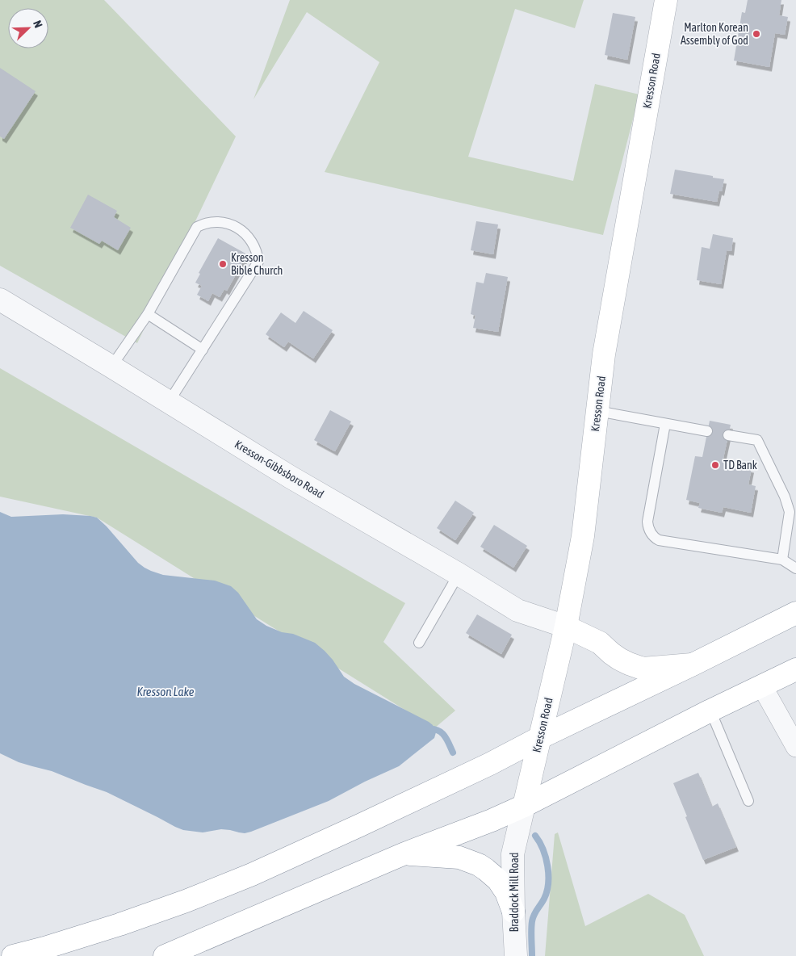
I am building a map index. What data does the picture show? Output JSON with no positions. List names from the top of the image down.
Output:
{
  "streets": {
    "main road": ["Kresson Road"],
    "street": ["Kresson-Gibbsboro Road", "Braddock Mill Road"]
  },
  "crossings": [
    ["Kresson Road", "Kresson-Gibbsboro Road"],
    ["Kresson Road", "Braddock Mill Road"]
  ],
  "water": ["Kresson Lake"],
  "places": ["Marlton Korean Assembly of God", "Kresson Bible Church", "TD Bank"],
  "north": "top right"
}
